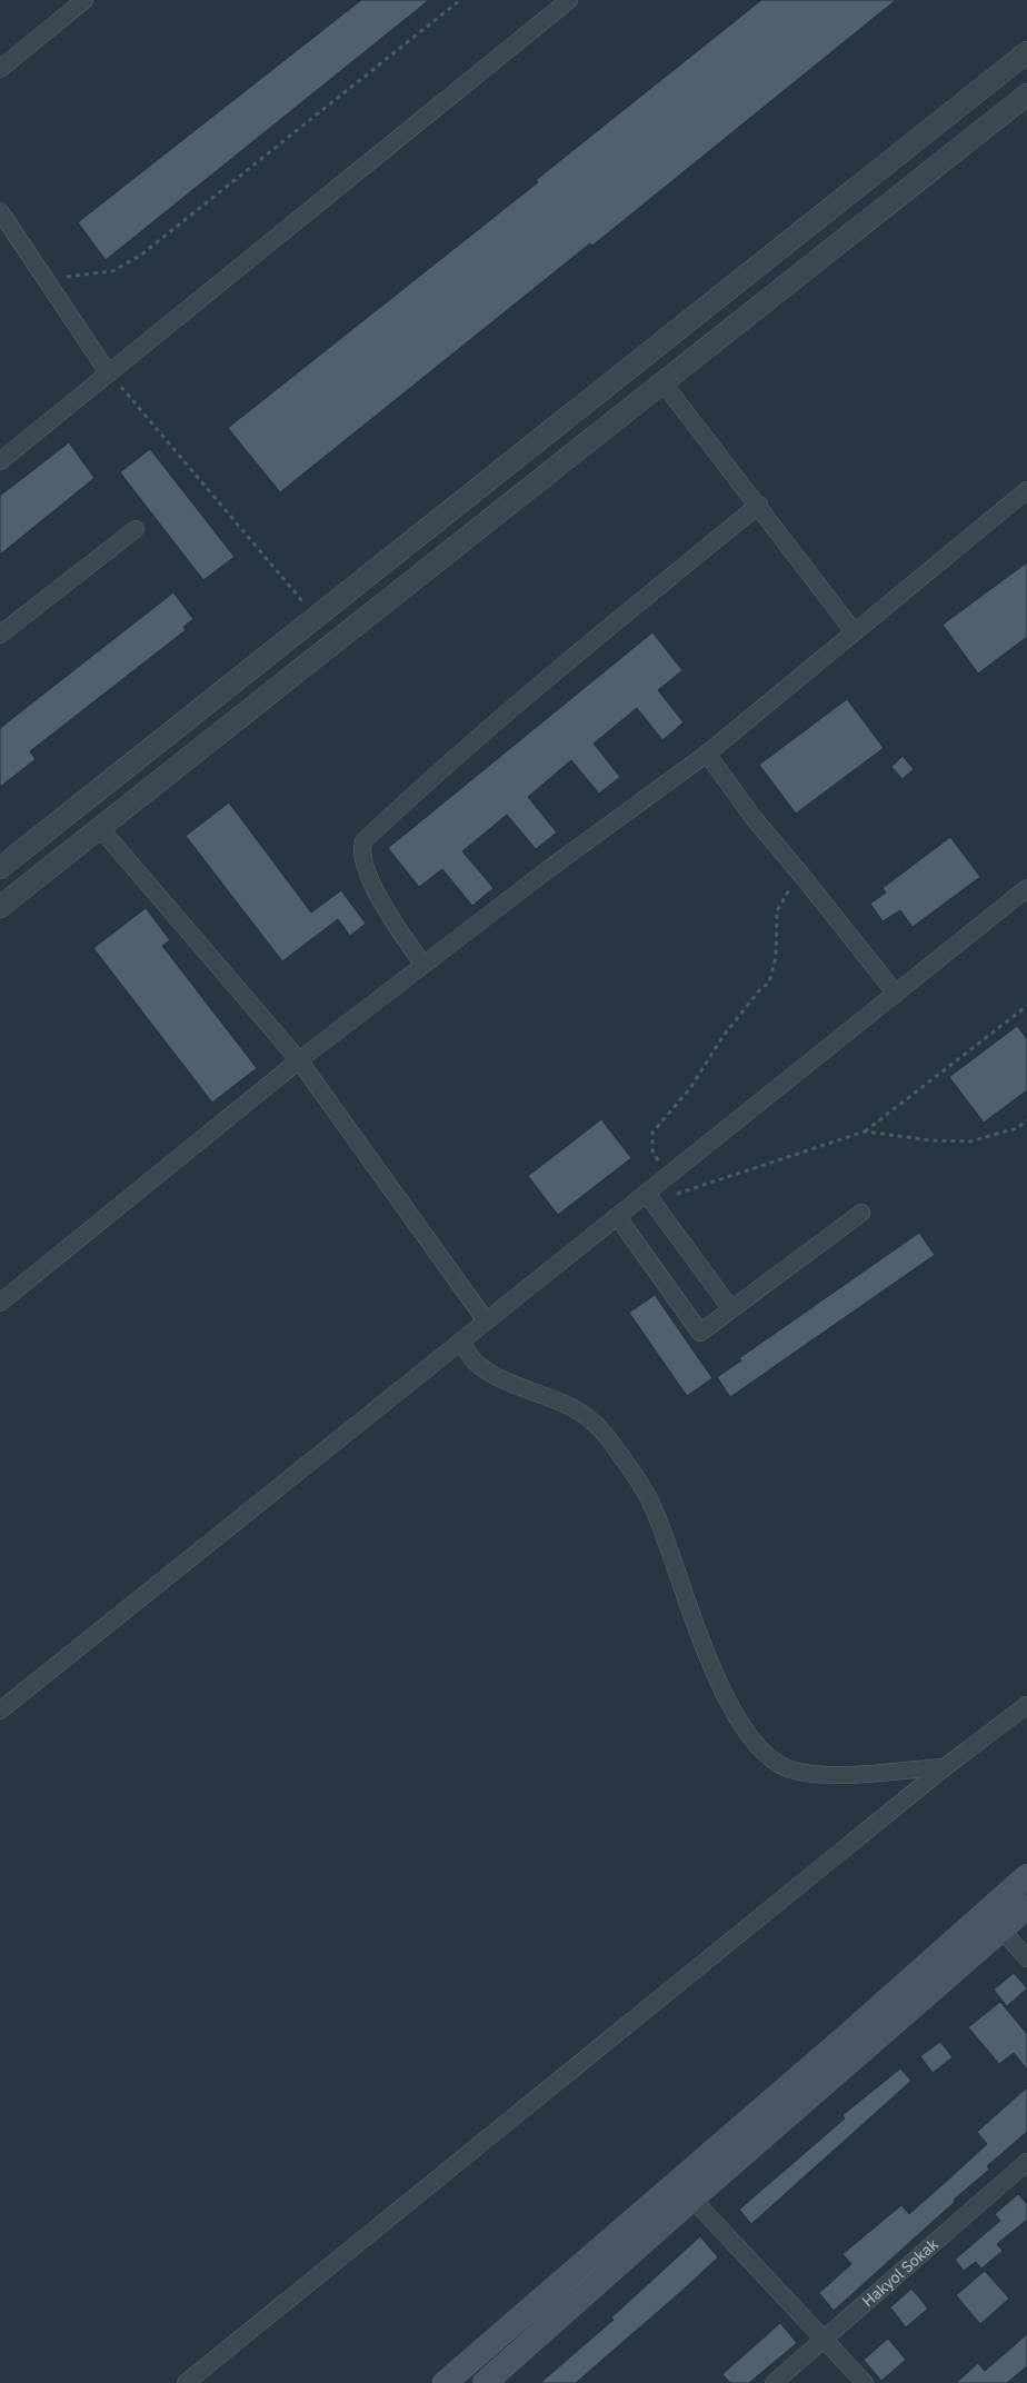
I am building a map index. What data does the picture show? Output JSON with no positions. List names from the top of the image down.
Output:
{
  "streets": {
    "street": ["Hakyol Sokak"]
  }
}
